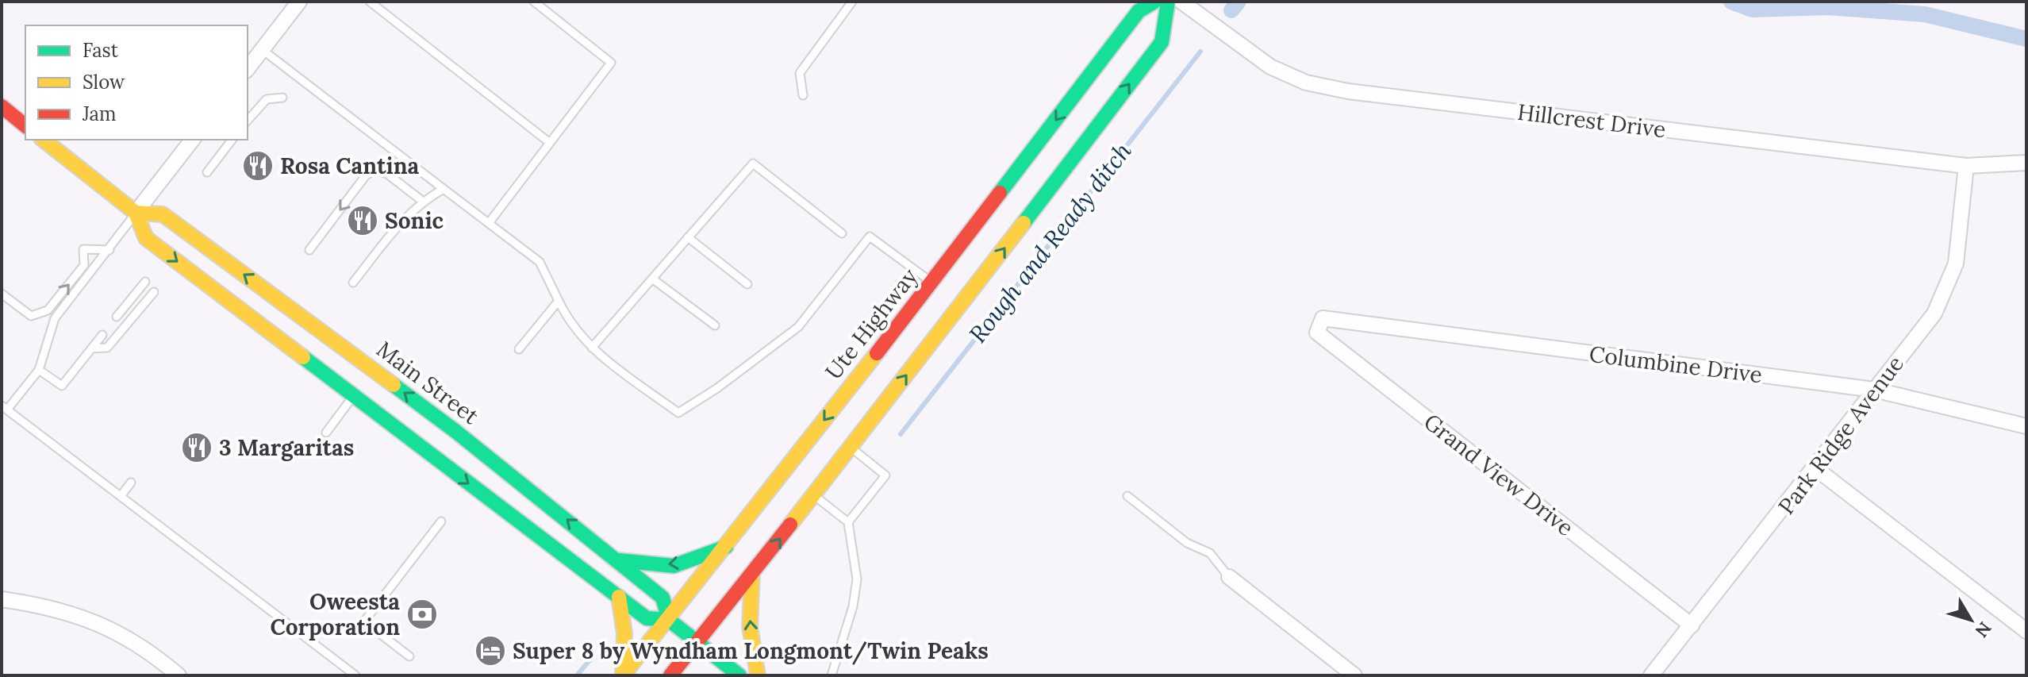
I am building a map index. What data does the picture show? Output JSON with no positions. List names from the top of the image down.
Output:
{
  "streets": {
    "main road": ["Ute Highway", "Main Street"],
    "street": [
      "Hillcrest Drive",
      "Columbine Drive",
      "Park Ridge Avenue",
      "Grand View Drive"
    ]
  },
  "crossings": [
    ["Hillcrest Drive", "Park Ridge Avenue"],
    ["Ute Highway", "Main Street"],
    ["Columbine Drive", "Park Ridge Avenue"],
    ["Columbine Drive", "Grand View Drive"],
    ["Park Ridge Avenue", "Grand View Drive"]
  ],
  "water": ["Rough and Ready ditch"],
  "places": {
    "restaurant": ["Rosa Cantina", "Sonic", "3 Margaritas"],
    "bank": ["Oweesta Corporation"],
    "hotel": ["Super 8 by Wyndham Longmont/Twin Peaks"]
  },
  "legend": ["Fast", "Slow", "Jam"],
  "north": "bottom right"
}
